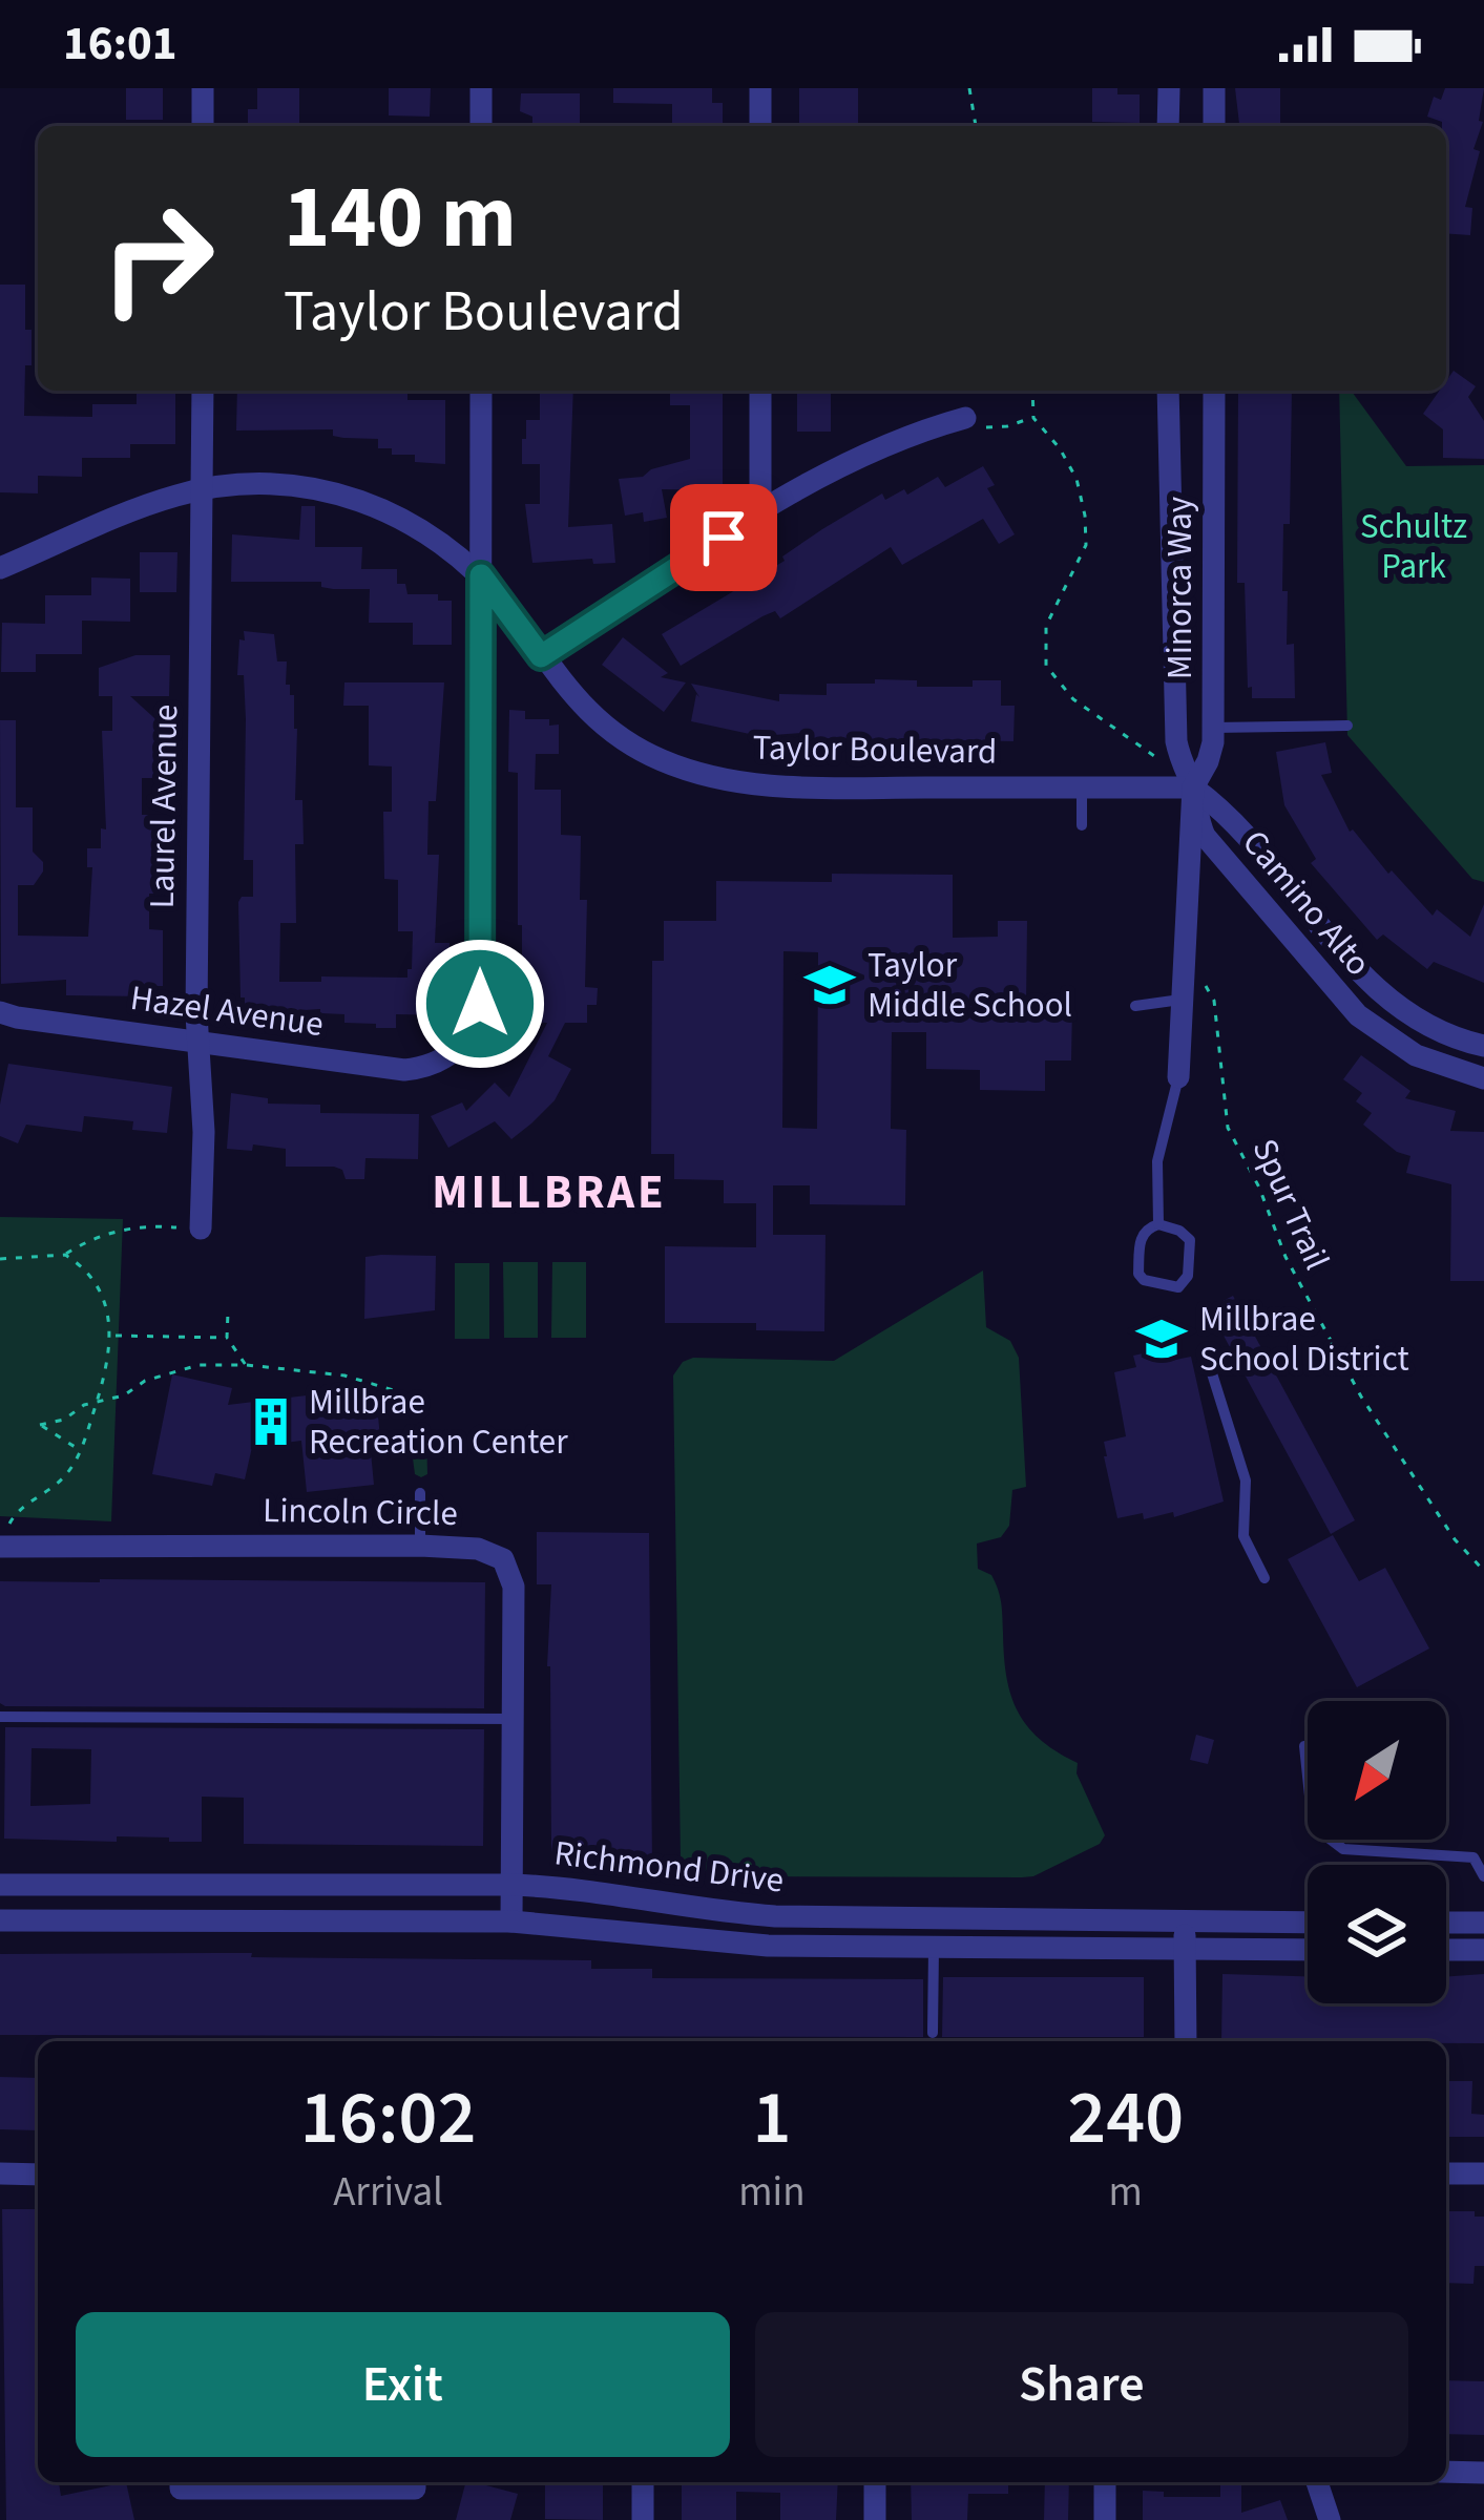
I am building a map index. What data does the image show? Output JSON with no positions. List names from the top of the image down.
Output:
{
  "streets": {
    "street": [
      "Minorca Way",
      "Taylor Boulevard",
      "Laurel Avenue",
      "Camino Alto",
      "Hazel Avenue",
      "Lincoln Circle",
      "Richmond Drive"
    ],
    "path": ["Spur Trail"]
  },
  "crossings": [
    ["Minorca Way", "Taylor Boulevard"],
    ["Minorca Way", "Camino Alto"],
    ["Minorca Way", "Spur Trail"],
    ["Taylor Boulevard", "Laurel Avenue"],
    ["Taylor Boulevard", "Camino Alto"],
    ["Taylor Boulevard", "Hazel Avenue"],
    ["Laurel Avenue", "Hazel Avenue"],
    ["Lincoln Circle", "Richmond Drive"]
  ],
  "districts": ["MILLBRAE"],
  "parks": ["Schultz Park"],
  "places": {
    "school or university": ["Taylor Middle School", "Millbrae School District"],
    "building": ["Millbrae Recreation Center"]
  },
  "north": "bottom left",
  "page": {
    "status": "16:01",
    "turn": ["140 m", "Taylor Boulevard"],
    "eta": [
      "16:02",
      "Arrival",
      "1",
      "min",
      "240",
      "m"
    ],
    "buttons": ["Exit", "Share"]
  }
}
